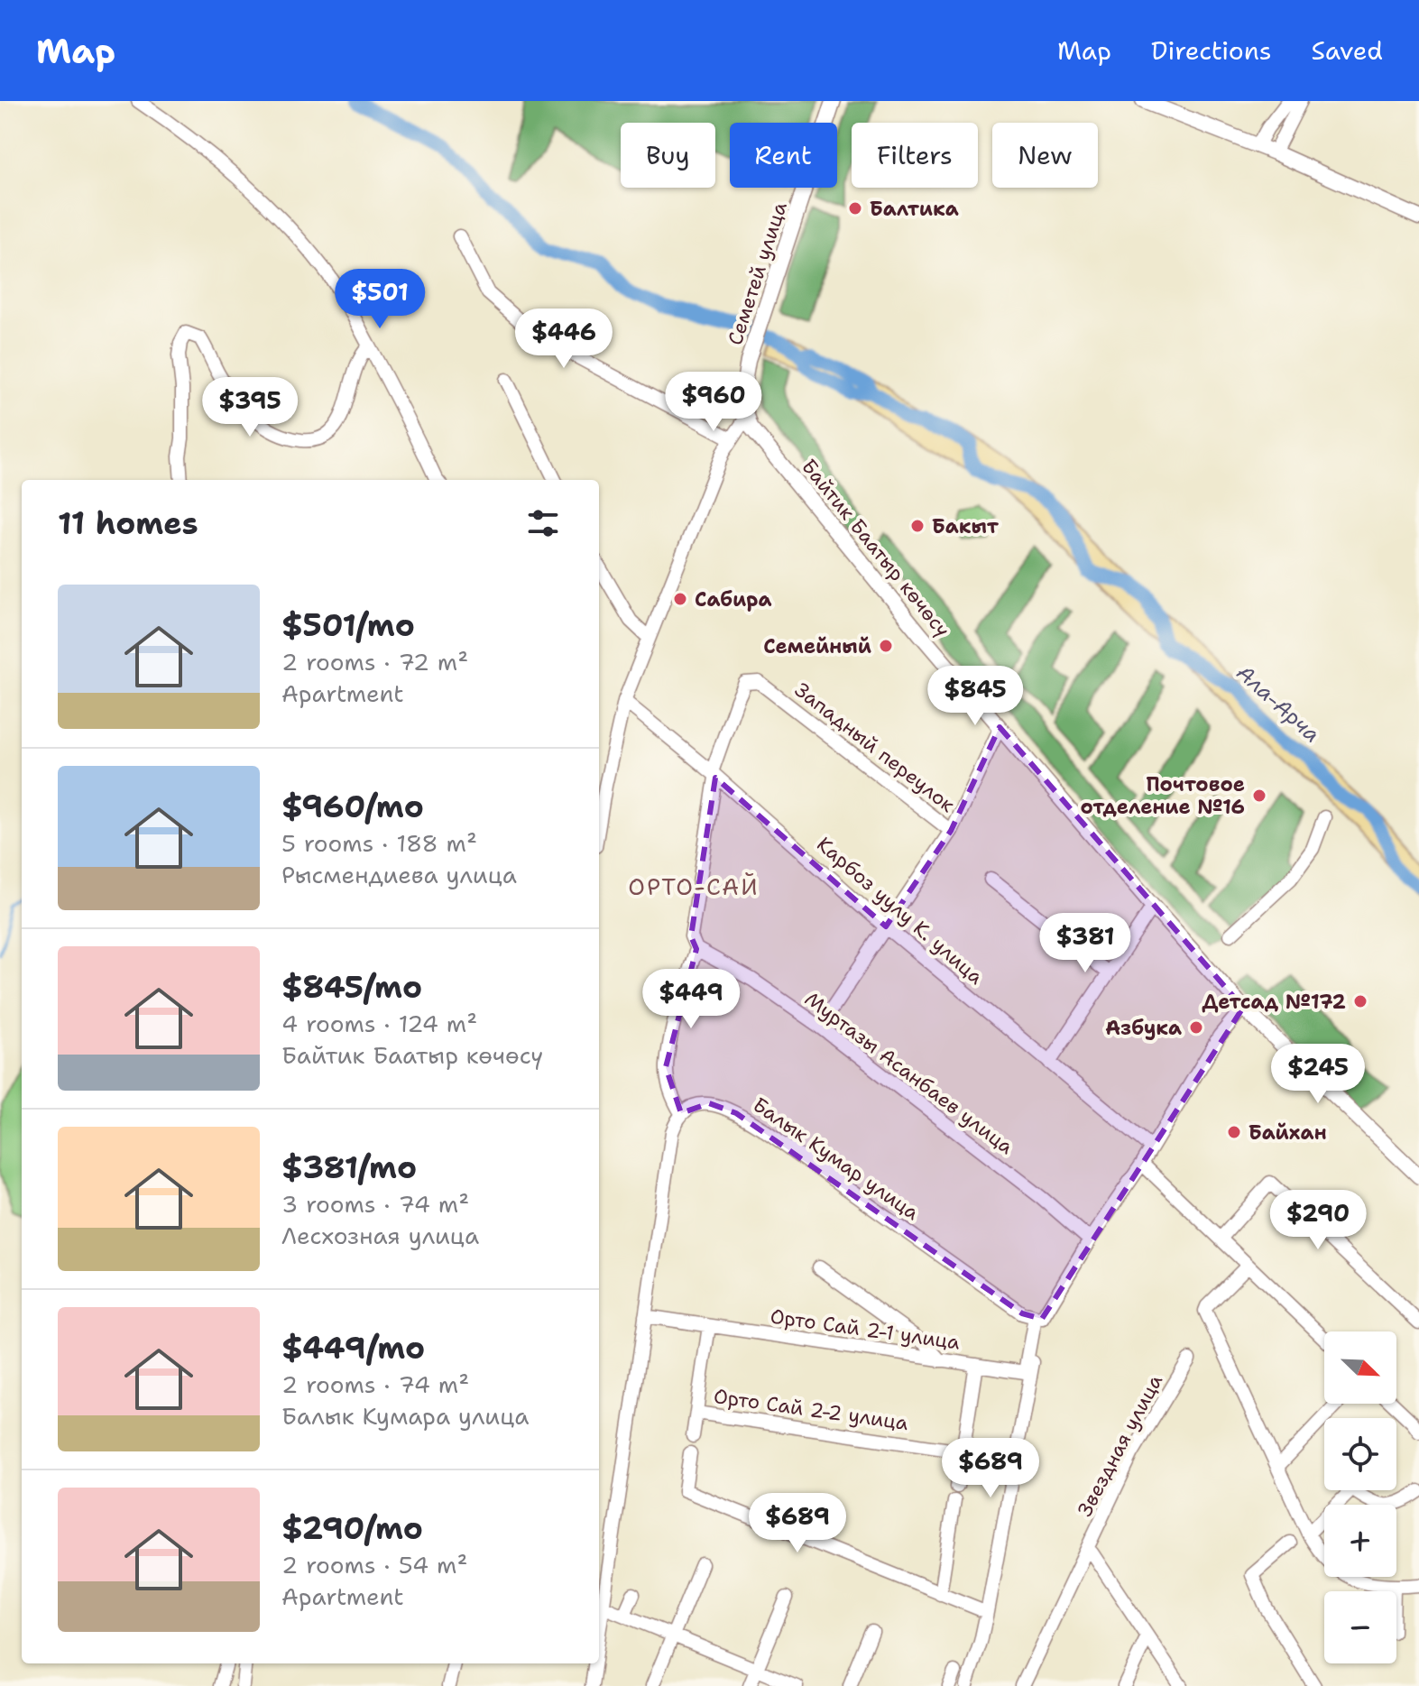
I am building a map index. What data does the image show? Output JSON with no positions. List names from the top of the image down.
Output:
{
  "streets": {
    "main road": ["Семетей улица", "Байтик Баатыр көчөсү"],
    "street": [
      "Западный переулок",
      "Карбоз уулу К. улица",
      "Муртазы Асанбаев улица",
      "Балык Кумар улица",
      "Орто Сай 2-1 улица",
      "Орто Сай 2-2 улица",
      "Звездная улица"
    ]
  },
  "crossings": [
    ["Семетей улица", "Байтик Баатыр көчөсү"],
    ["Байтик Баатыр көчөсү", "Западный переулок"],
    ["Западный переулок", "Карбоз уулу К. улица"],
    ["Западный переулок", "Муртазы Асанбаев улица"],
    ["Балык Кумар улица", "Орто Сай 2-1 улица"],
    ["Орто Сай 2-1 улица", "Орто Сай 2-2 улица"]
  ],
  "districts": ["ОРТО-САЙ"],
  "water": ["Ала-Арча"],
  "places": [
    "Балтика",
    "Бакыт",
    "Сабира",
    "Семейный",
    "Почтовое отделение №16",
    "Детсад №172",
    "Азбука",
    "Байхан"
  ],
  "north": "bottom right",
  "page": {
    "header": "Map",
    "nav": ["Map", "Directions", "Saved"],
    "chip": [
      "Buy",
      "Rent",
      "Filters",
      "New"
    ],
    "price": [
      "$501",
      "$446",
      "$960",
      "$395",
      "$845",
      "$381",
      "$449",
      "$245",
      "$290",
      "$689",
      "$689"
    ],
    "heading": "11 homes",
    "list": [
      {
        "name": "$501/mo",
        "note": "2 rooms · 72 m² · Apartment"
      },
      {
        "name": "$960/mo",
        "note": "5 rooms · 188 m² · Рысмендиева улица"
      },
      {
        "name": "$845/mo",
        "note": "4 rooms · 124 m² · Байтик Баатыр көчөсү"
      },
      {
        "name": "$381/mo",
        "note": "3 rooms · 74 m² · Лесхозная улица"
      },
      {
        "name": "$449/mo",
        "note": "2 rooms · 74 m² · Балык Кумара улица"
      },
      {
        "name": "$290/mo",
        "note": "2 rooms · 54 m² · Apartment"
      }
    ],
    "map_buttons": ["+", "−"]
  }
}
